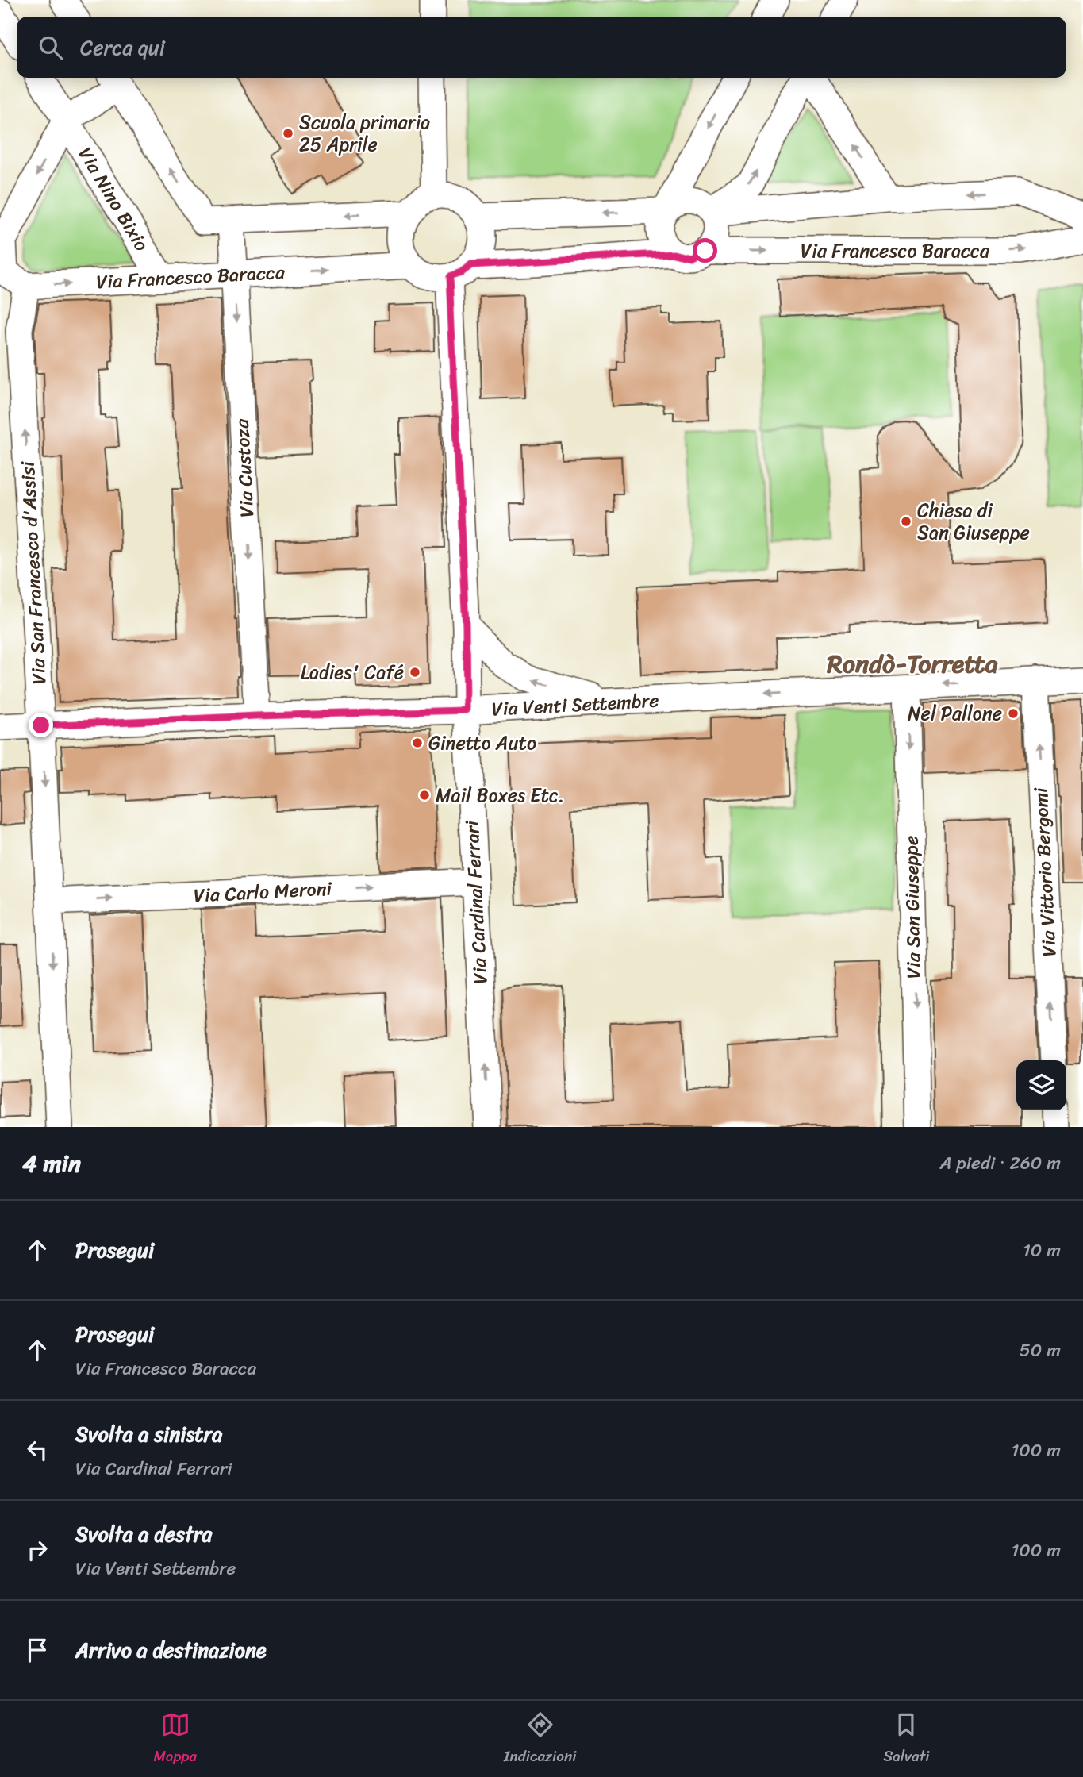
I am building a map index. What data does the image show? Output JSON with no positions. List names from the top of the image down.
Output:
{
  "streets": {
    "street": [
      "Via Nino Bixio",
      "Via Francesco Baracca",
      "Via Custoza",
      "Via San Francesco d'Assisi",
      "Via Venti Settembre",
      "Via Vittorio Bergomi",
      "Via Carlo Meroni",
      "Via Cardinal Ferrari",
      "Via San Giuseppe"
    ]
  },
  "crossings": [
    ["Via Nino Bixio", "Via Francesco Baracca"],
    ["Via Nino Bixio", "Via San Francesco d'Assisi"],
    ["Via Francesco Baracca", "Via Custoza"],
    ["Via Francesco Baracca", "Via San Francesco d'Assisi"],
    ["Via Francesco Baracca", "Via Cardinal Ferrari"],
    ["Via Custoza", "Via Venti Settembre"],
    ["Via San Francesco d'Assisi", "Via Venti Settembre"],
    ["Via San Francesco d'Assisi", "Via Carlo Meroni"],
    ["Via Venti Settembre", "Via Vittorio Bergomi"],
    ["Via Venti Settembre", "Via Cardinal Ferrari"],
    ["Via Venti Settembre", "Via San Giuseppe"],
    ["Via Carlo Meroni", "Via Cardinal Ferrari"]
  ],
  "one_way": [
    "Via Nino Bixio",
    "Via Custoza",
    "Via Venti Settembre",
    "Via Vittorio Bergomi",
    "Via Carlo Meroni",
    "Via San Giuseppe"
  ],
  "districts": ["Rondò-Torretta"],
  "places": [
    "Scuola primaria 25 Aprile",
    "Chiesa di San Giuseppe",
    "Ladies' Café",
    "Nel Pallone",
    "Ginetto Auto",
    "Mail Boxes Etc."
  ],
  "page": {
    "search": "Cerca qui",
    "heading": ["4 min", "A piedi · 260 m"],
    "list": [
      ["Prosegui", "10 m"],
      ["Prosegui", "Via Francesco Baracca", "50 m"],
      ["Svolta a sinistra", "Via Cardinal Ferrari", "100 m"],
      ["Svolta a destra", "Via Venti Settembre", "100 m"],
      "Arrivo a destinazione"
    ],
    "nav": ["Mappa", "Indicazioni", "Salvati"]
  }
}
